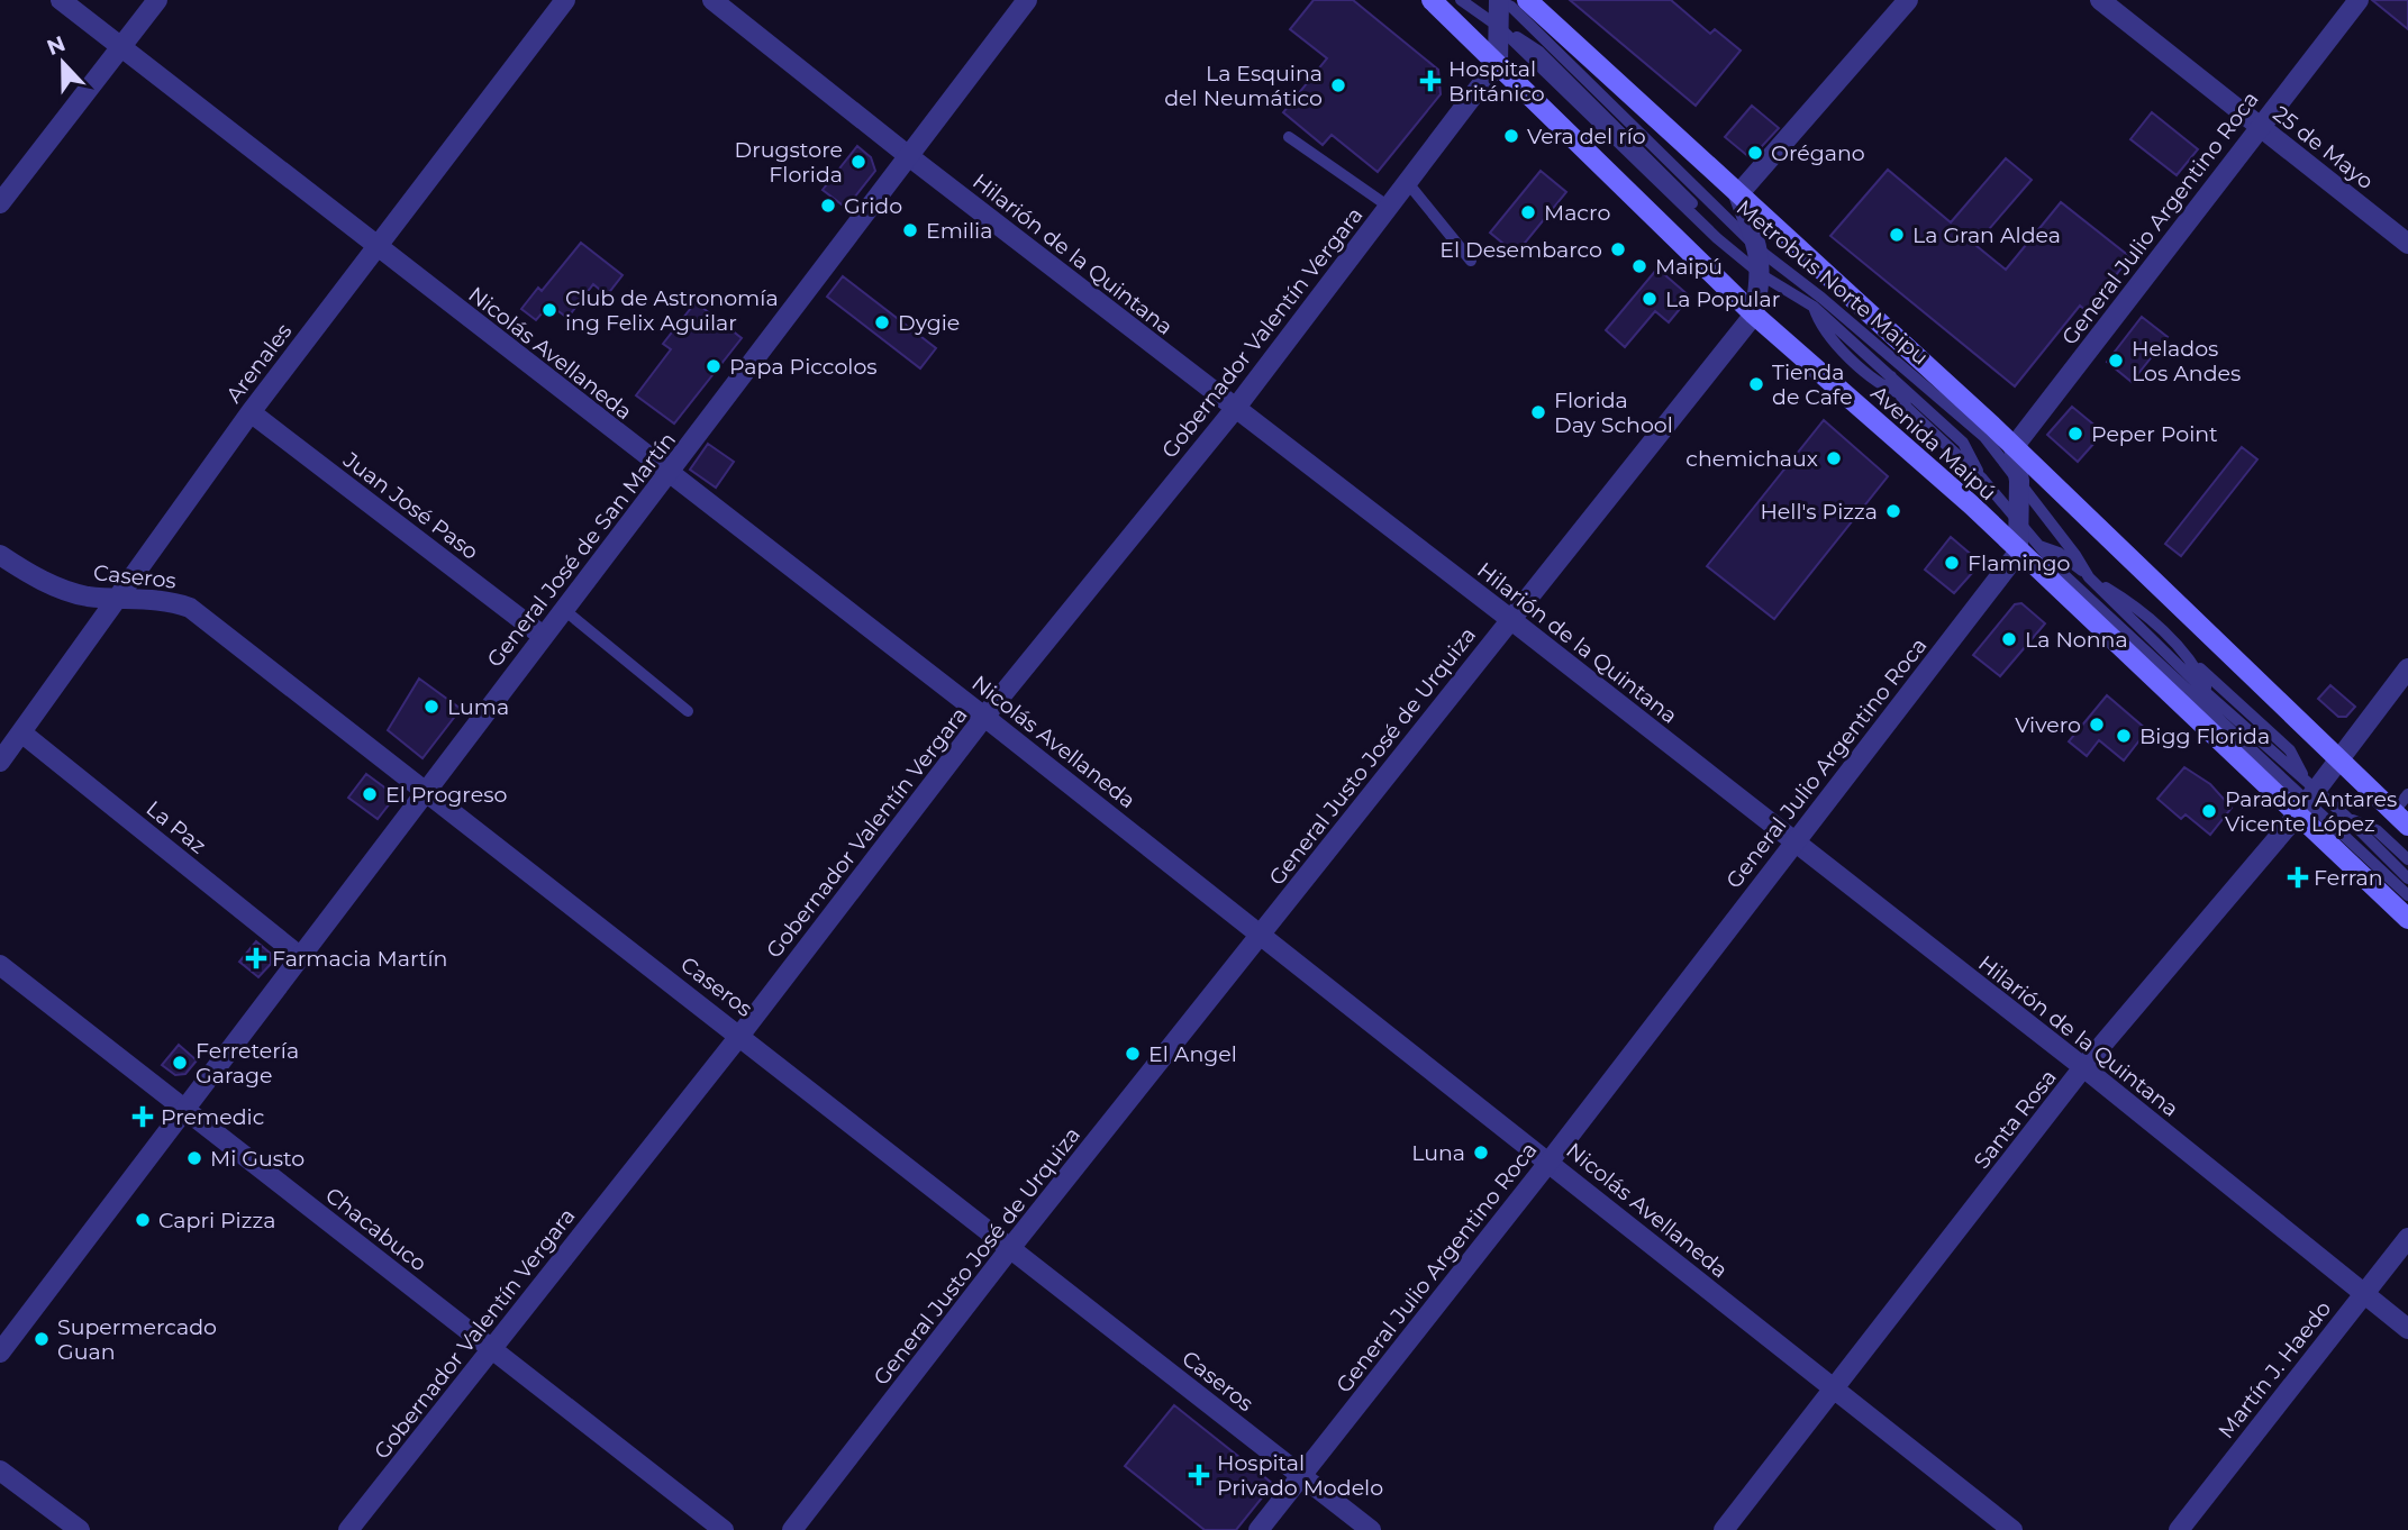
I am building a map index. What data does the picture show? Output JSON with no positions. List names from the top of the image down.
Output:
{
  "streets": {
    "main road": ["Avenida Maipú"],
    "street": [
      "25 de Mayo",
      "General Julio Argentino Roca",
      "Hilarión de la Quintana",
      "Gobernador Valentín Vergara",
      "Nicolás Avellaneda",
      "Arenales",
      "Juan José Paso",
      "General José de San Martín",
      "Caseros",
      "General Justo José de Urquiza",
      "La Paz",
      "Santa Rosa",
      "Chacabuco",
      "Martín J. Haedo"
    ],
    "lane": ["Metrobús Norte Maipu"]
  },
  "crossings": [
    ["25 de Mayo", "General Julio Argentino Roca"],
    ["General Julio Argentino Roca", "Hilarión de la Quintana"],
    ["General Julio Argentino Roca", "Nicolás Avellaneda"],
    ["General Julio Argentino Roca", "Avenida Maipú"],
    ["General Julio Argentino Roca", "Caseros"],
    ["Hilarión de la Quintana", "Gobernador Valentín Vergara"],
    ["Hilarión de la Quintana", "General José de San Martín"],
    ["Hilarión de la Quintana", "General Justo José de Urquiza"],
    ["Hilarión de la Quintana", "Santa Rosa"],
    ["Hilarión de la Quintana", "Martín J. Haedo"],
    ["Metrobús Norte Maipu", "Avenida Maipú"],
    ["Metrobús Norte Maipu", "General Justo José de Urquiza"],
    ["Metrobús Norte Maipu", "Santa Rosa"],
    ["Gobernador Valentín Vergara", "Nicolás Avellaneda"],
    ["Gobernador Valentín Vergara", "Avenida Maipú"],
    ["Gobernador Valentín Vergara", "Caseros"],
    ["Gobernador Valentín Vergara", "Chacabuco"],
    ["Nicolás Avellaneda", "Arenales"],
    ["Nicolás Avellaneda", "General José de San Martín"],
    ["Nicolás Avellaneda", "General Justo José de Urquiza"],
    ["Nicolás Avellaneda", "Santa Rosa"],
    ["Arenales", "Juan José Paso"],
    ["Arenales", "Caseros"],
    ["Arenales", "La Paz"],
    ["Avenida Maipú", "General Justo José de Urquiza"],
    ["Avenida Maipú", "Santa Rosa"],
    ["Juan José Paso", "General José de San Martín"],
    ["General José de San Martín", "Caseros"],
    ["General José de San Martín", "La Paz"],
    ["General José de San Martín", "Chacabuco"],
    ["Caseros", "General Justo José de Urquiza"]
  ],
  "places": {
    "health": [
      "Hospital Británico",
      "Ferran",
      "Farmacia Martín",
      "Premedic",
      "Hospital Privado Modelo"
    ],
    "other": [
      "La Esquina del Neumático",
      "Vera del río",
      "Orégano",
      "Drugstore Florida",
      "Grido",
      "Macro",
      "Emilia",
      "La Gran Aldea",
      "El Desembarco",
      "Maipú",
      "La Popular",
      "Club de Astronomía ing Felix Aguilar",
      "Dygie",
      "Helados Los Andes",
      "Papa Piccolos",
      "Tienda de Cafe",
      "Florida Day School",
      "Peper Point",
      "chemichaux",
      "Hell's Pizza",
      "Flamingo",
      "La Nonna",
      "Luma",
      "Vivero",
      "Bigg Florida",
      "El Progreso",
      "Parador Antares Vicente López",
      "El Angel",
      "Ferretería Garage",
      "Luna",
      "Mi Gusto",
      "Capri Pizza",
      "Supermercado Guan"
    ]
  },
  "north": "top"
}
